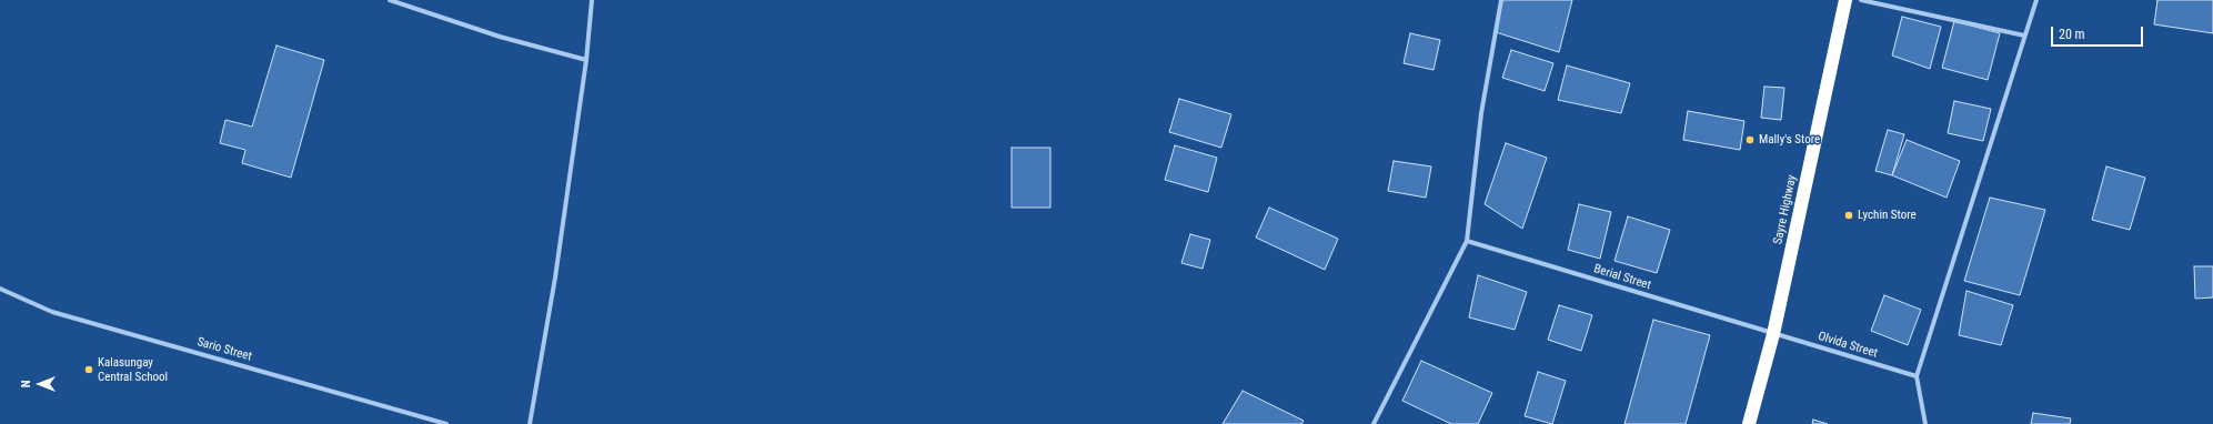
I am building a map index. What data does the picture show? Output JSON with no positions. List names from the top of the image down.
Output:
{
  "streets": {
    "highway": ["Sayre Highway"],
    "street": ["Berial Street", "Olvida Street", "Sario Street"]
  },
  "crossings": [
    ["Sayre Highway", "Berial Street"],
    ["Sayre Highway", "Olvida Street"],
    ["Berial Street", "Olvida Street"]
  ],
  "places": ["Mally's Store", "Lychin Store", "Kalasungay Central School"],
  "scale_bar": "20 m",
  "north": "left"
}
